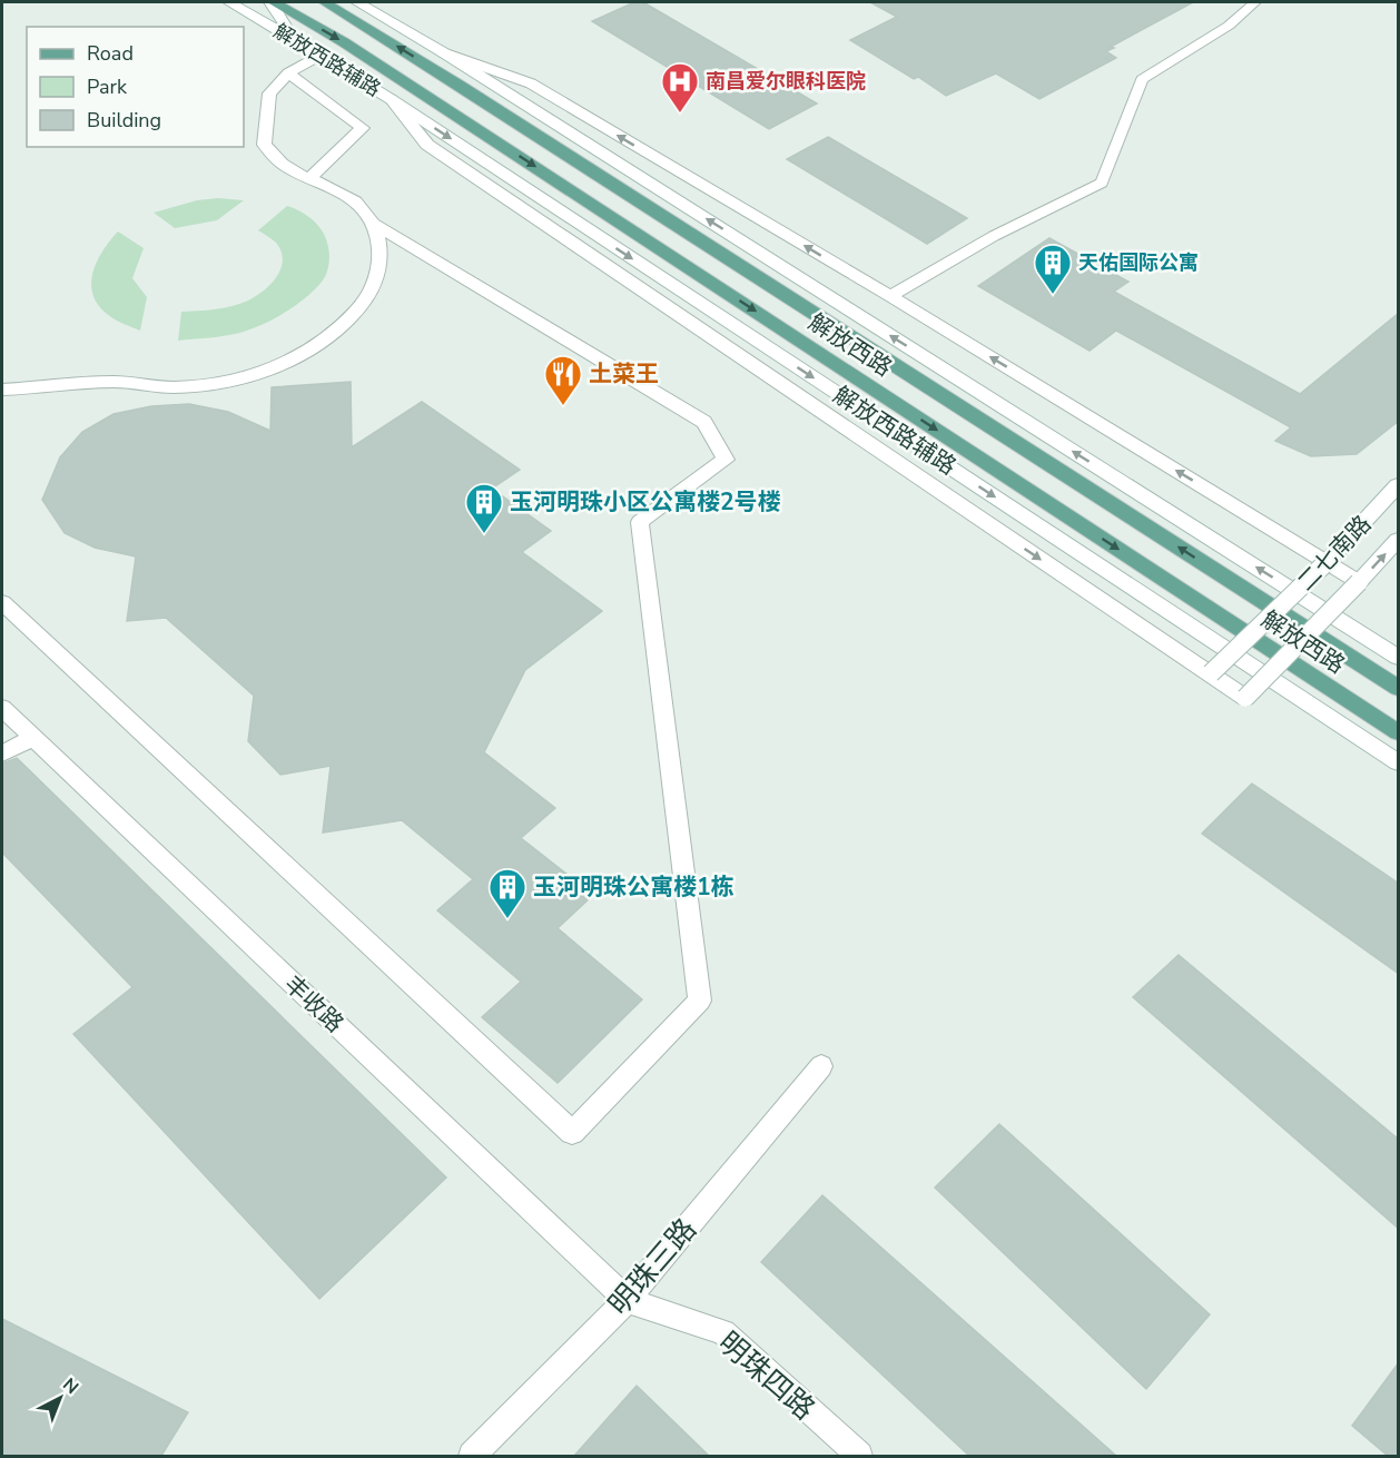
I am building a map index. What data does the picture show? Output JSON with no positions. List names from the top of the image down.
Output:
{
  "streets": {
    "main road": ["解放西路"],
    "street": [
      "解放西路辅路",
      "二七南路",
      "丰收路",
      "明珠三路",
      "明珠四路"
    ]
  },
  "crossings": [
    ["解放西路辅路", "二七南路"],
    ["丰收路", "明珠三路"],
    ["丰收路", "明珠四路"],
    ["明珠三路", "明珠四路"]
  ],
  "places": {
    "hospital": ["南昌爱尔眼科医院"],
    "building": ["天佑国际公寓", "玉河明珠小区公寓楼2号楼", "玉河明珠公寓楼1栋"],
    "restaurant": ["土菜王"]
  },
  "legend": ["Road", "Park", "Building"],
  "north": "top right"
}
